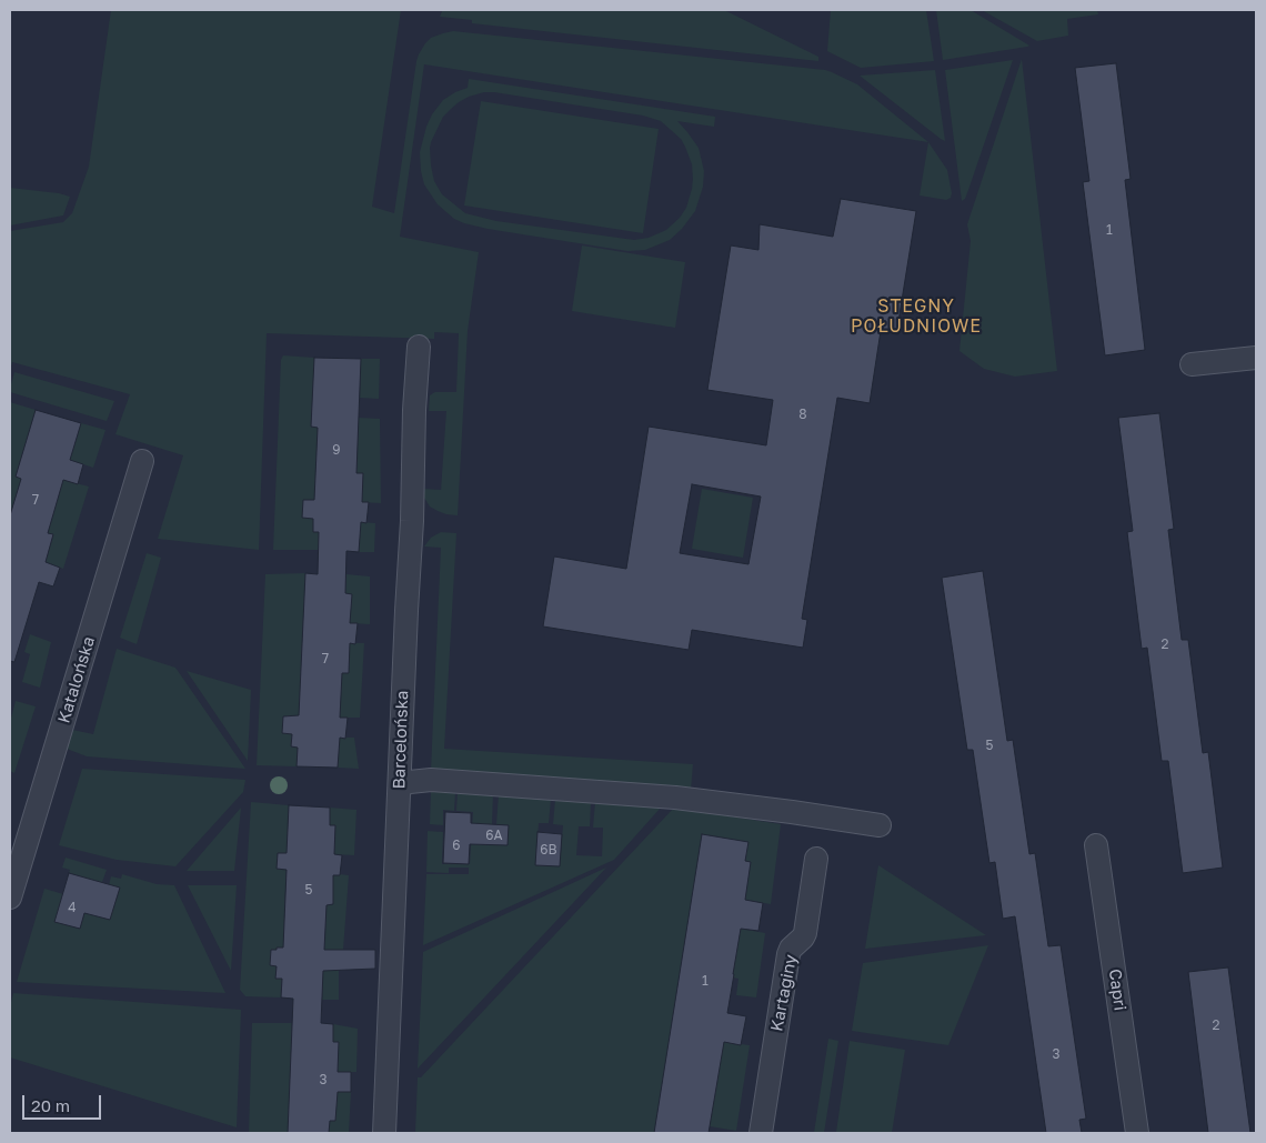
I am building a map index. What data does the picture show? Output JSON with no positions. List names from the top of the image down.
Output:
{
  "streets": {
    "street": [
      "Katalońska",
      "Barcelońska",
      "Capri",
      "Kartaginy"
    ]
  },
  "districts": ["STEGNY POŁUDNIOWE"],
  "house_numbers": [
    "1",
    "8",
    "9",
    "7",
    "2",
    "7",
    "5",
    "6A",
    "6",
    "6B",
    "5",
    "4",
    "1",
    "2",
    "3",
    "3"
  ],
  "scale_bar": "20 m"
}
